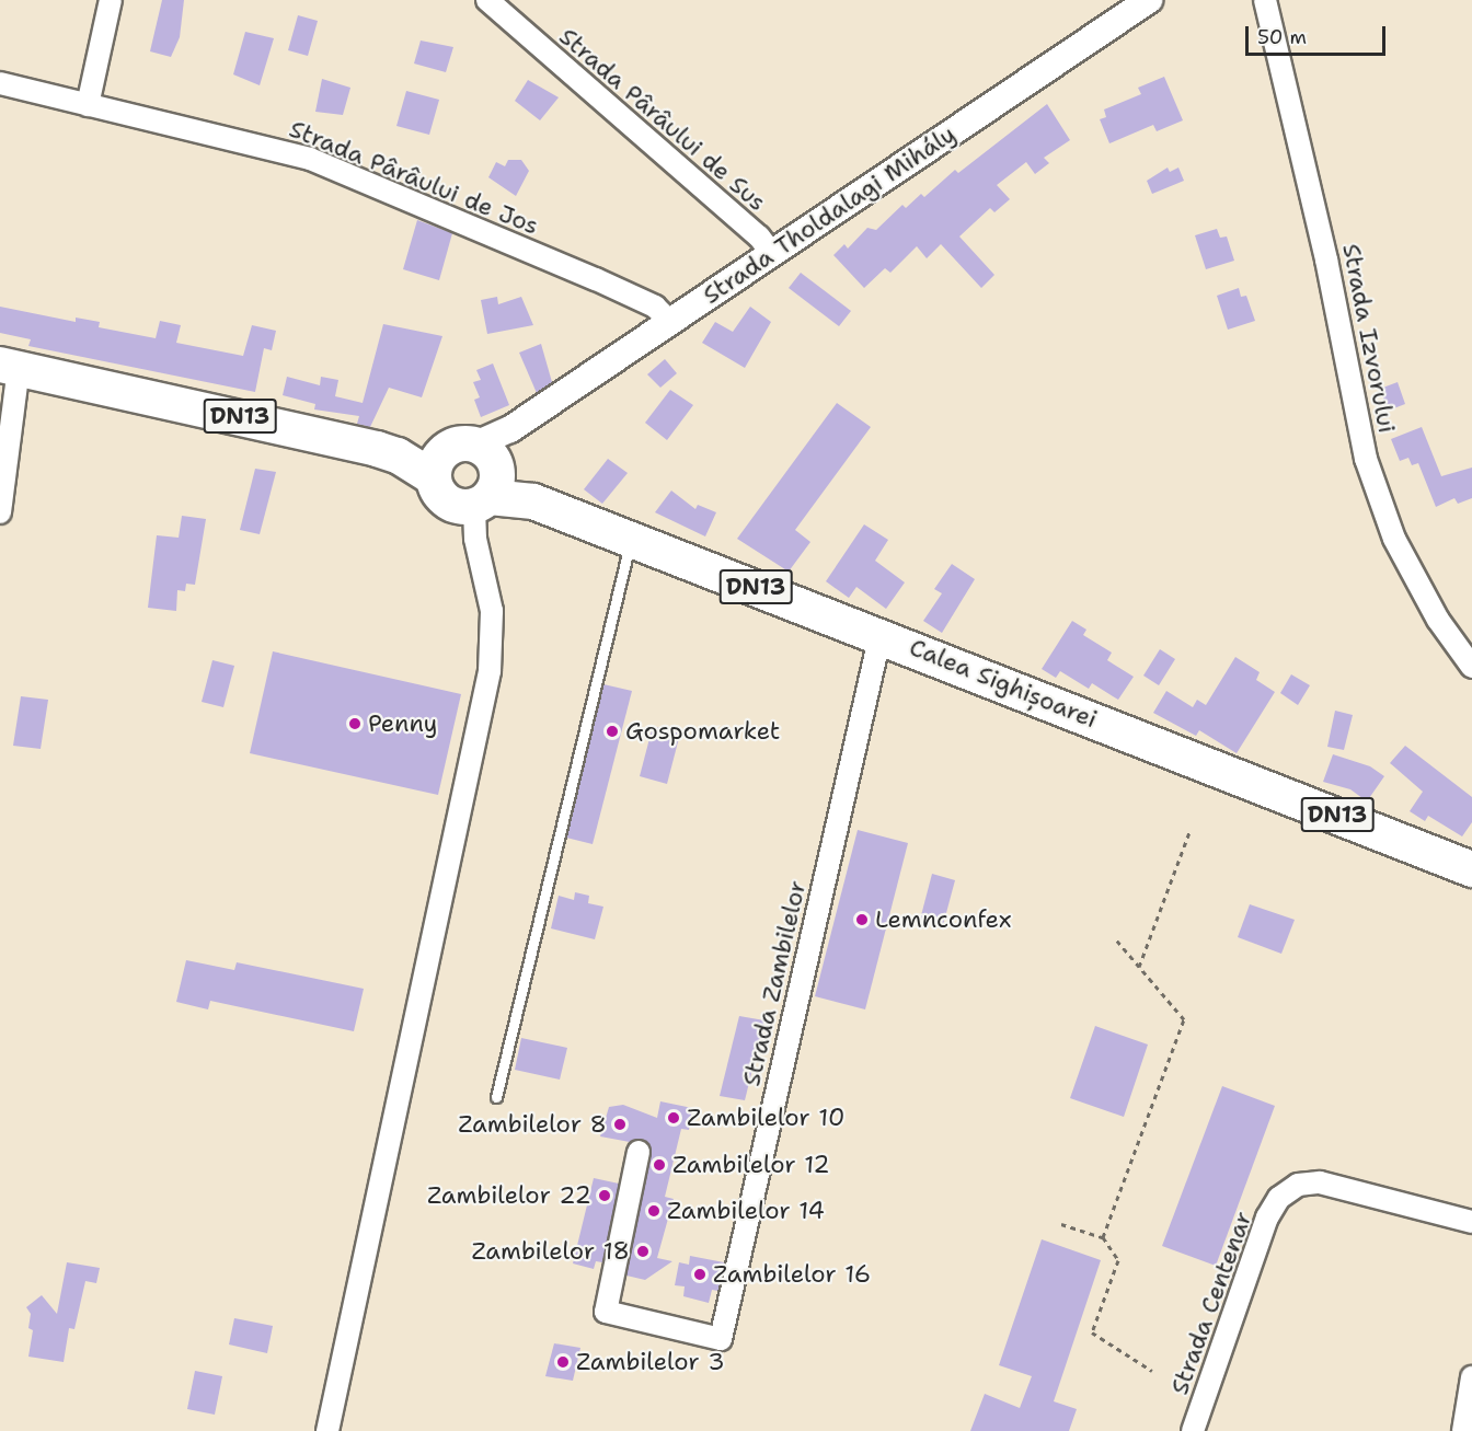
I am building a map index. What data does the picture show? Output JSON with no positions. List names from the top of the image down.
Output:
{
  "streets": {
    "highway": ["DN13", "Calea Sighișoarei"],
    "street": [
      "Strada Pârâului de Sus",
      "Strada Pârâului de Jos",
      "Strada Tholdalagi Mihály",
      "Strada Izvorului",
      "Strada Zambilelor",
      "Strada Centenar"
    ]
  },
  "crossings": [
    ["Strada Pârâului de Sus", "Strada Tholdalagi Mihály"],
    ["Strada Pârâului de Jos", "Strada Tholdalagi Mihály"],
    ["Strada Tholdalagi Mihály", "DN13"],
    ["Strada Tholdalagi Mihály", "Calea Sighișoarei"],
    ["DN13", "Calea Sighișoarei"],
    ["Calea Sighișoarei", "Strada Zambilelor"]
  ],
  "places": [
    "Penny",
    "Gospomarket",
    "Lemnconfex",
    "Zambilelor 10",
    "Zambilelor 8",
    "Zambilelor 12",
    "Zambilelor 22",
    "Zambilelor 14",
    "Zambilelor 18",
    "Zambilelor 16",
    "Zambilelor 3"
  ],
  "scale_bar": "50 m"
}
